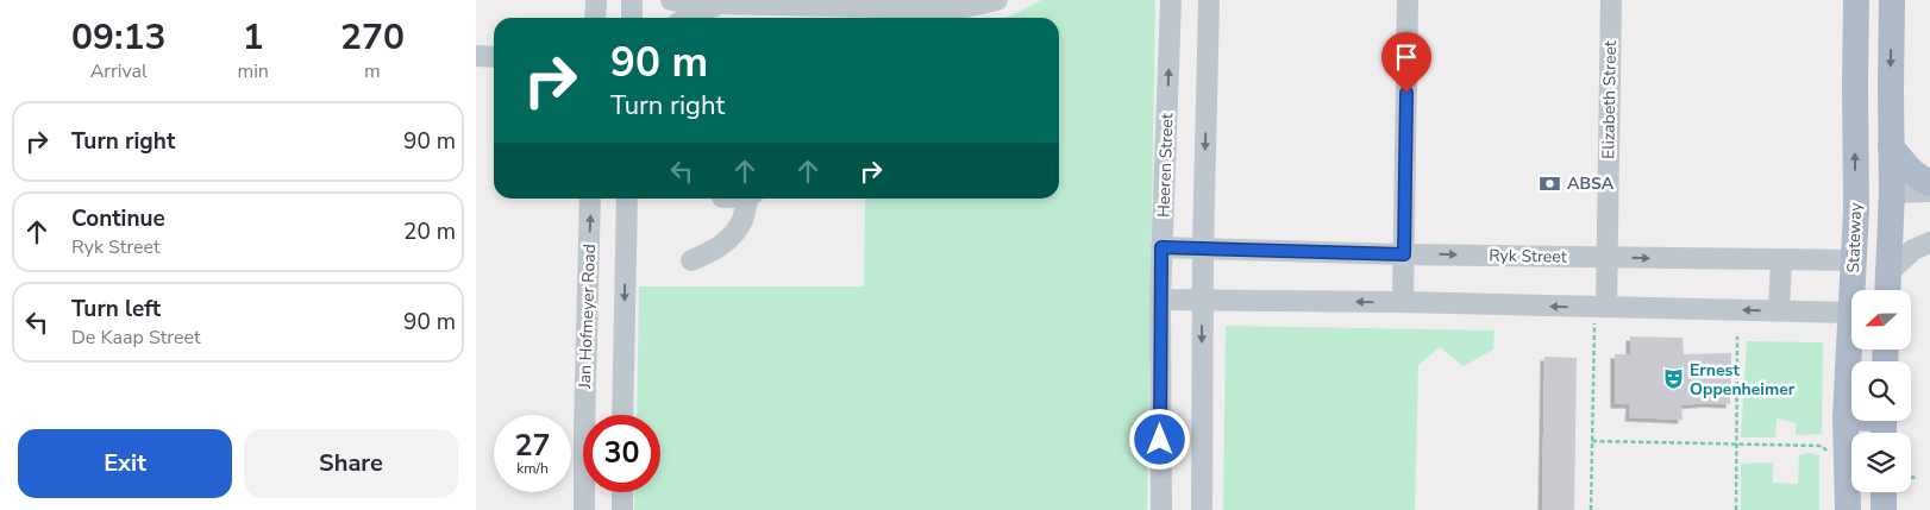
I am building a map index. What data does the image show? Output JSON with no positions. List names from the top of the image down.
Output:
{
  "streets": {
    "main road": ["Stateway"],
    "street": [
      "Elizabeth Street",
      "Heeren Street",
      "Ryk Street",
      "Jan Hofmeyer Road"
    ]
  },
  "crossings": [
    ["Elizabeth Street", "Ryk Street"],
    ["Heeren Street", "Ryk Street"],
    ["Stateway", "Ryk Street"]
  ],
  "places": {
    "bank": ["ABSA"],
    "theatre": ["Ernest Oppenheimer"]
  },
  "north": "left",
  "page": {
    "eta": [
      "09:13",
      "Arrival",
      "1",
      "min",
      "270",
      "m"
    ],
    "turn": ["90 m", "Turn right"],
    "list": [
      {
        "name": "Turn right",
        "value": "90 m"
      },
      {
        "name": "Continue",
        "note": "Ryk Street",
        "value": "20 m"
      },
      {
        "name": "Turn left",
        "note": "De Kaap Street",
        "value": "90 m"
      }
    ],
    "speed": "27 km/h",
    "limit": "30",
    "buttons": ["Exit", "Share"]
  }
}
